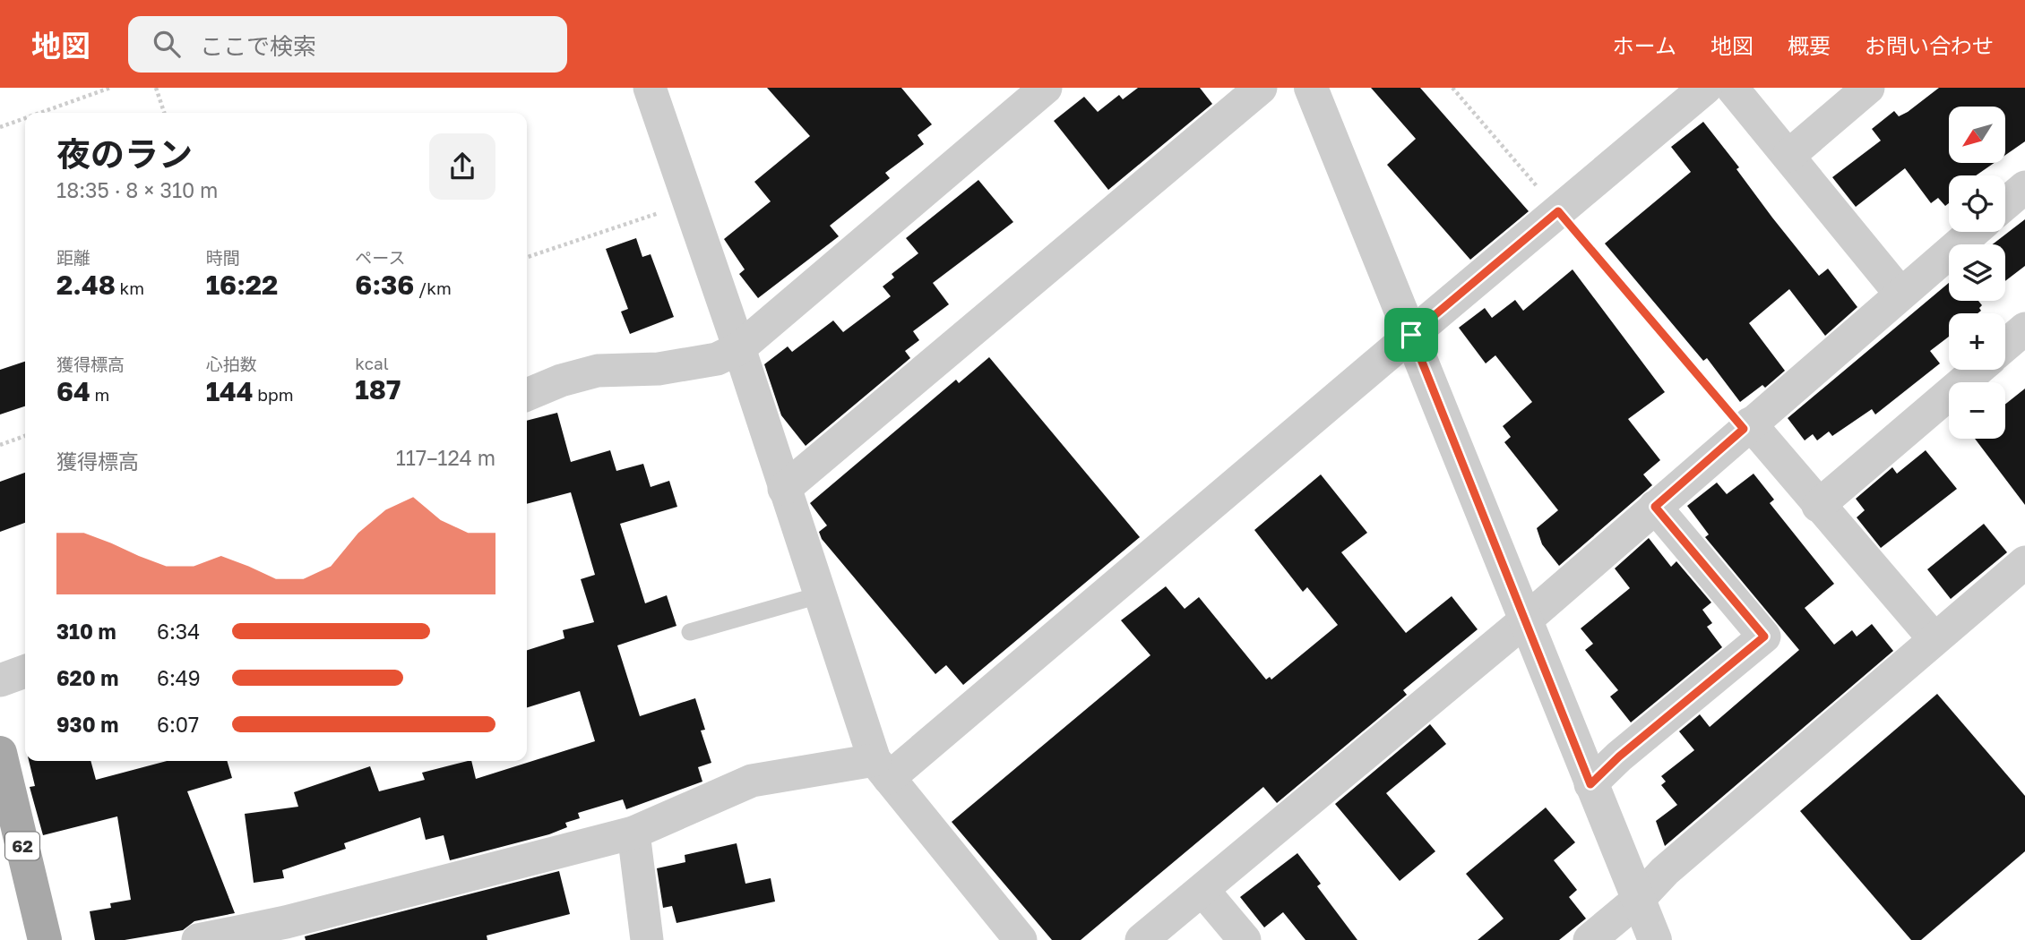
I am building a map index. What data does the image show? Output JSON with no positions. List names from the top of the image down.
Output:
{
  "streets": {
    "main road": ["62"]
  },
  "north": "bottom left",
  "page": {
    "header": "地図",
    "search": "ここで検索",
    "nav": [
      "ホーム",
      "地図",
      "概要",
      "お問い合わせ"
    ],
    "map_buttons": ["+", "−"],
    "heading": ["夜のラン", "18:35 · 8 × 310 m"],
    "stats": [
      ["距離", "2.48 km"],
      ["時間", "16:22"],
      ["ペース", "6:36 /km"],
      ["獲得標高", "64 m"],
      ["心拍数", "144 bpm"],
      ["kcal", "187"]
    ],
    "chart": ["獲得標高", "117–124 m"],
    "list": [
      {
        "name": "310 m",
        "note": "6:34"
      },
      {
        "name": "620 m",
        "note": "6:49"
      },
      {
        "name": "930 m",
        "note": "6:07"
      }
    ]
  }
}
